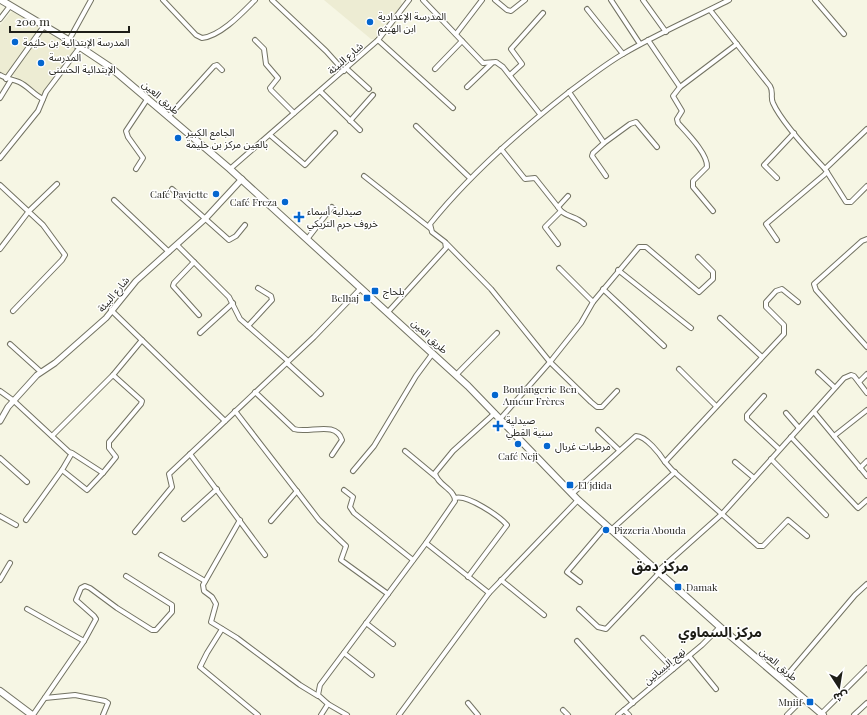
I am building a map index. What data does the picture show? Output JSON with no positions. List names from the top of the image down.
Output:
{
  "streets": {
    "main road": ["طريق العين"],
    "street": ["شارع البيئة", "نهج البساتين"]
  },
  "crossings": [
    ["شارع البيئة", "طريق العين"],
    ["طريق العين", "نهج البساتين"]
  ],
  "districts": ["مركز دمق", "مركز السماوي"],
  "places": {
    "other": [
      "المدرسة الإعدادية ابن الهيثم",
      "المدرسة الإبتدائية بن حليمة",
      "المدرسة الإبتدائية الحسنى",
      "الجامع الكبير بالعين مركز بن حليمة",
      "Café Paviette",
      "Café Freza",
      "Boulangerie Ben Ameur Frères",
      "Café Neji",
      "مرطبات غربال",
      "Pizzeria Abouda"
    ],
    "health": ["صيدلية أسماء خروف حرم التريكي", "صيدلية سنية القطي"],
    "transit": [
      "بلحاج",
      "Belhaj",
      "El jdida",
      "Damak",
      "Mniif"
    ]
  },
  "scale_bar": "200 m",
  "north": "bottom"
}
